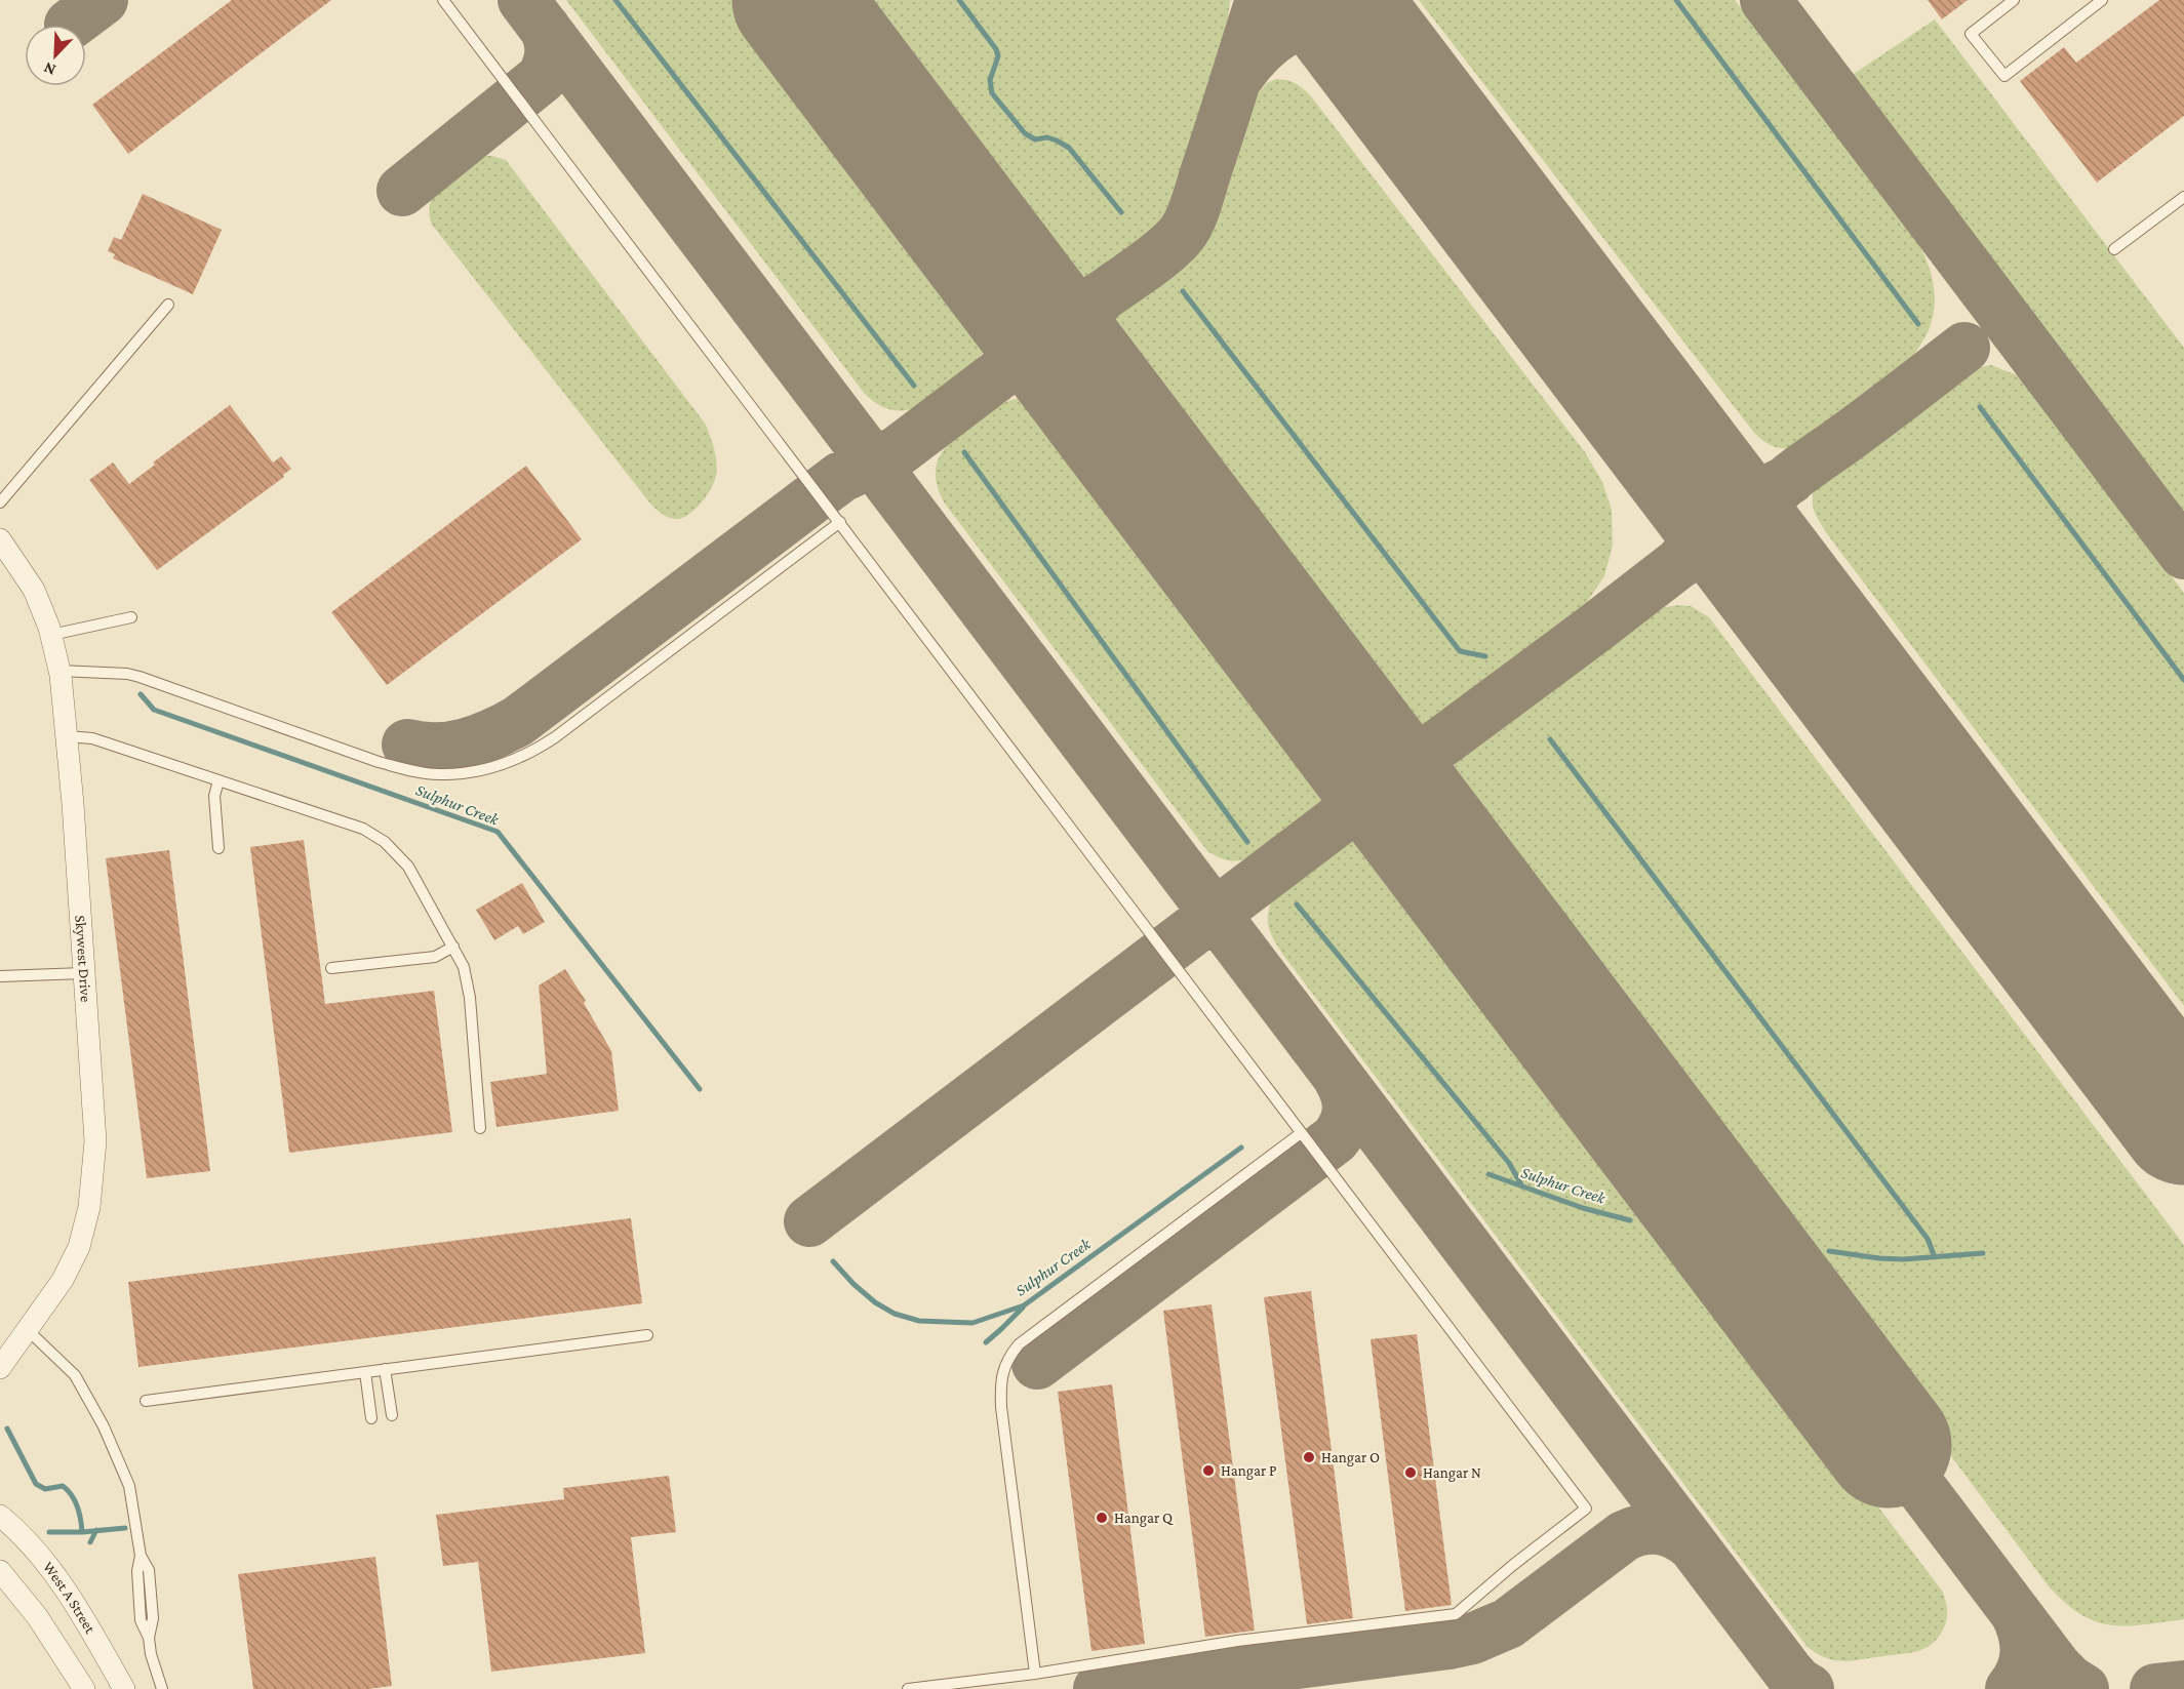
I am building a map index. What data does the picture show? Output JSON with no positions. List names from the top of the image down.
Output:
{
  "streets": {
    "street": ["Skywest Drive", "West A Street"]
  },
  "water": ["Sulphur Creek"],
  "places": [
    "Hangar O",
    "Hangar P",
    "Hangar N",
    "Hangar Q"
  ],
  "north": "bottom left"
}
